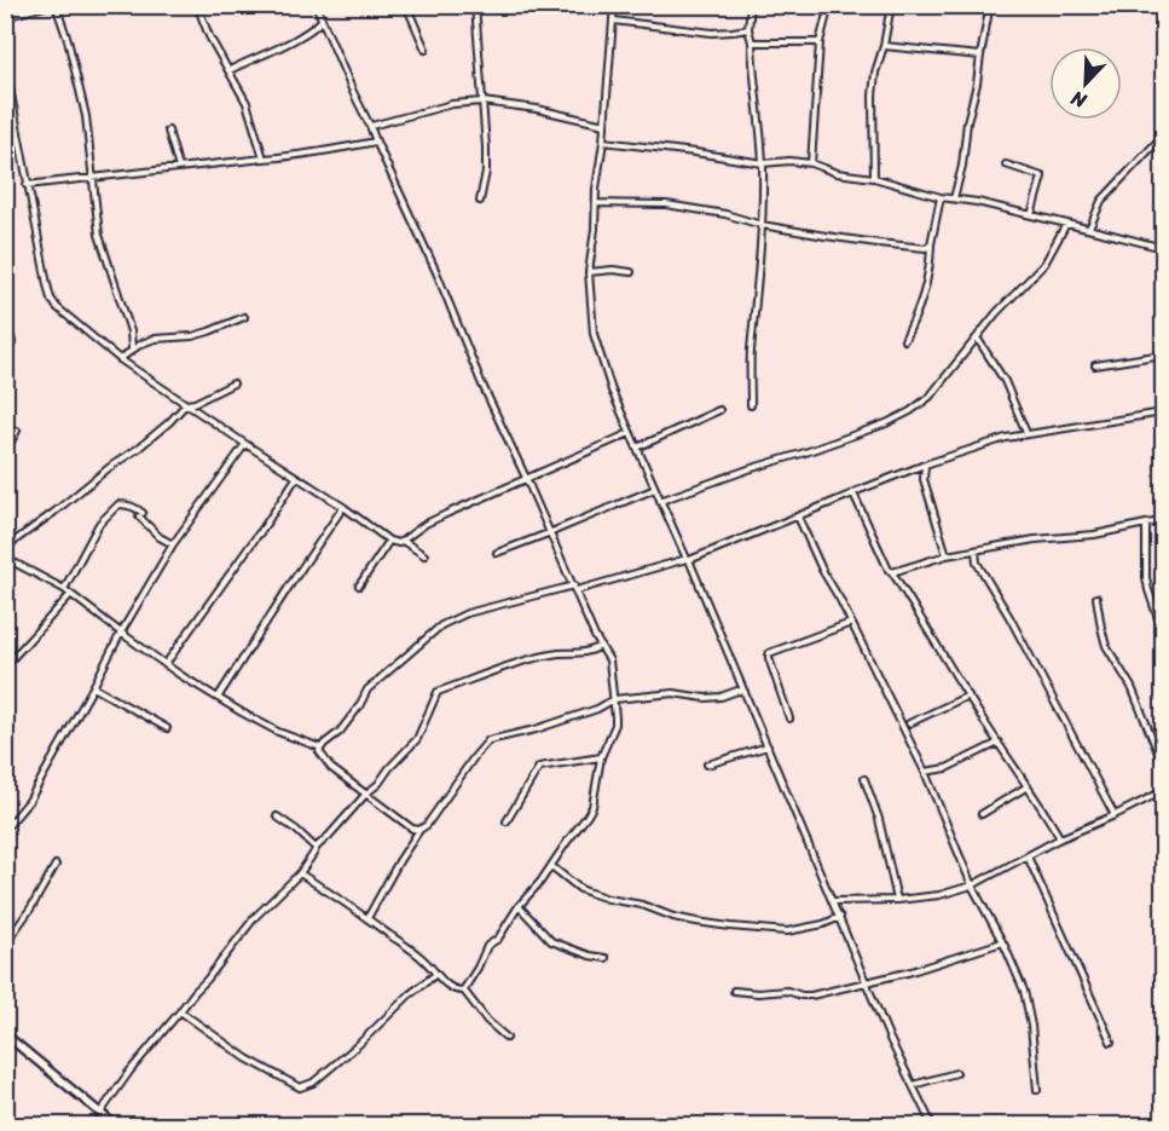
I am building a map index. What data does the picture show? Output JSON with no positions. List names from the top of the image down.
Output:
{
  "north": "bottom left"
}
